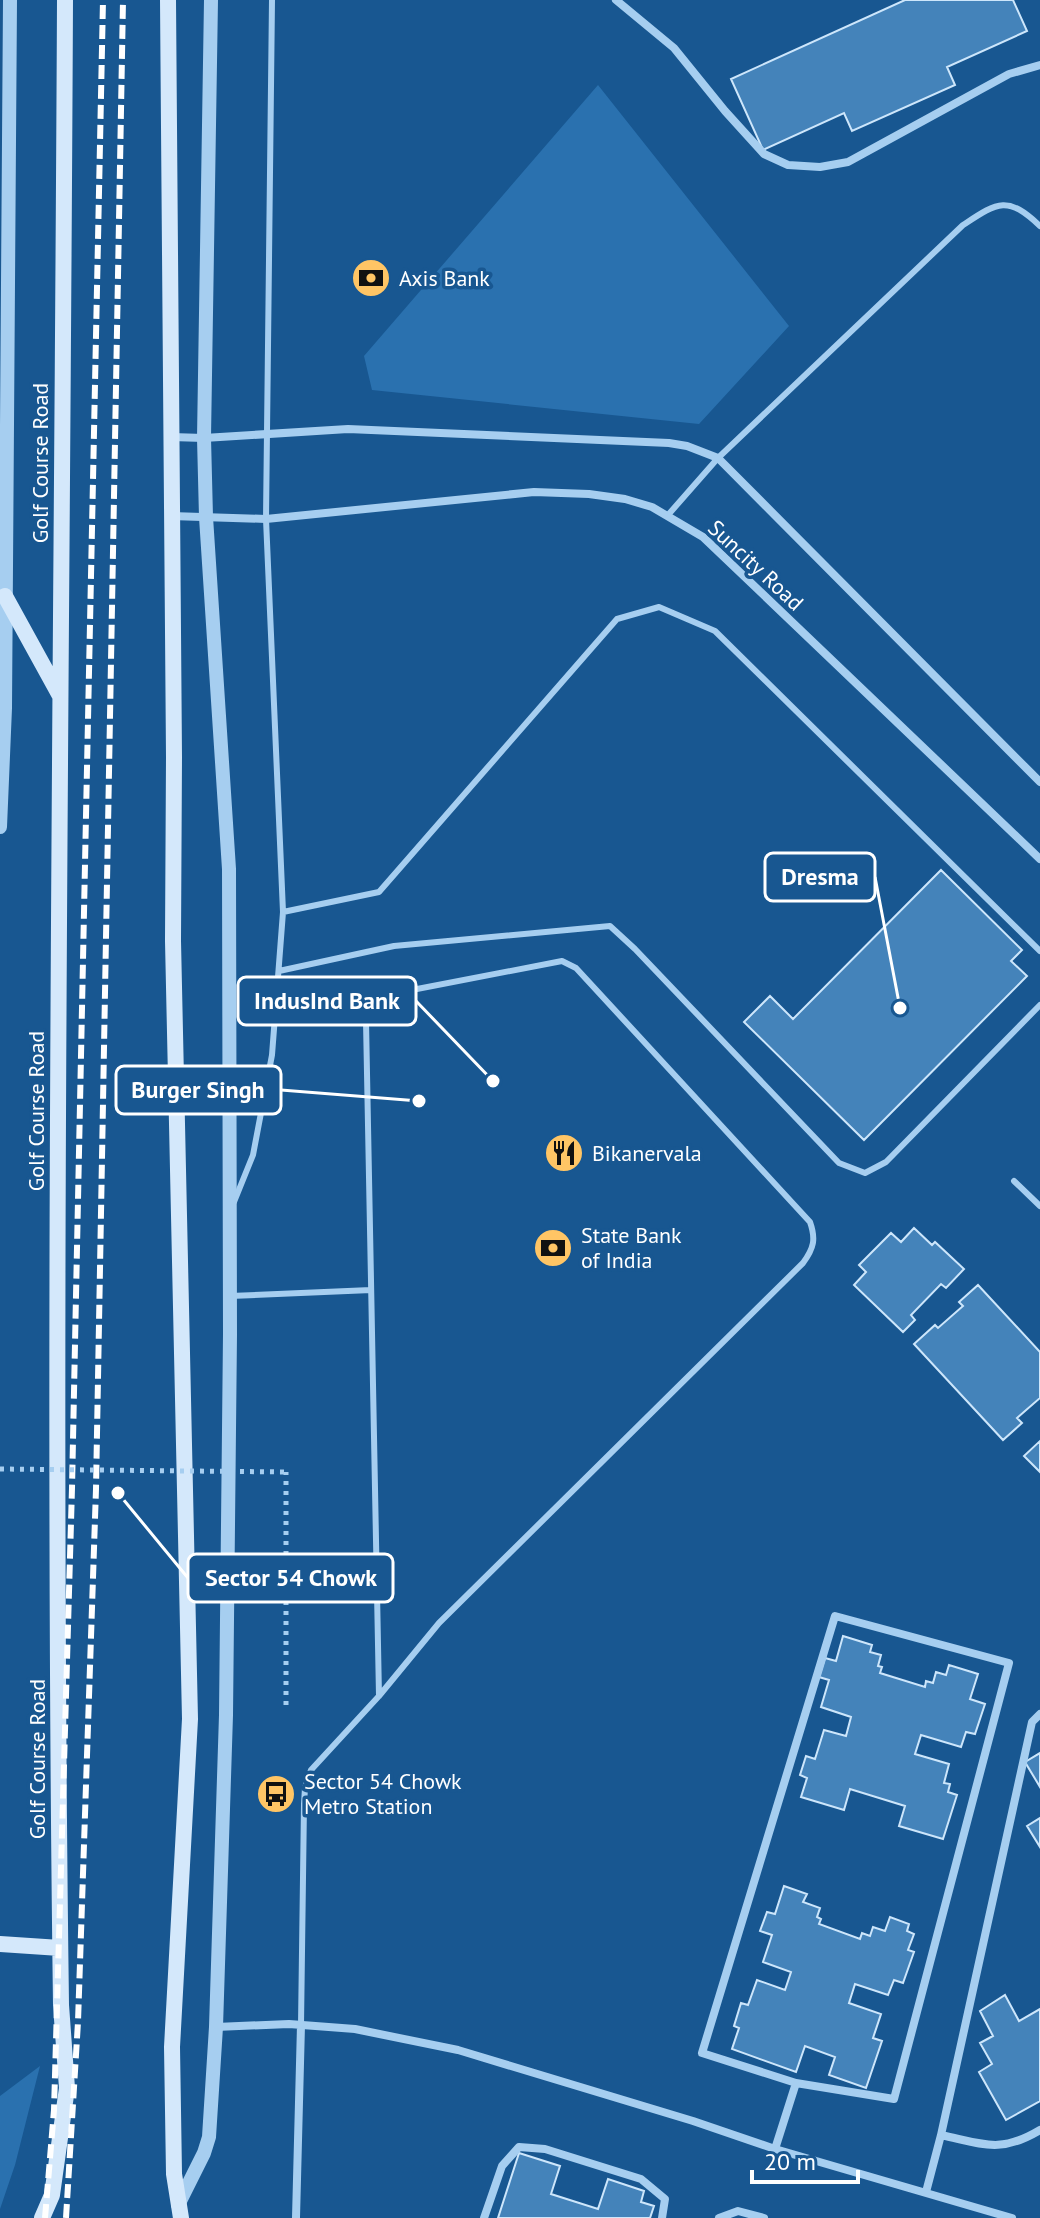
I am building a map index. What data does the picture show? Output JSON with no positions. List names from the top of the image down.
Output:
{
  "streets": {
    "main road": ["Golf Course Road"],
    "street": ["Suncity Road"]
  },
  "places": {
    "bank": ["Axis Bank", "State Bank of India"],
    "other": [
      "Dresma",
      "IndusInd Bank",
      "Burger Singh",
      "Sector 54 Chowk"
    ],
    "restaurant": ["Bikanervala"],
    "bus stop": ["Sector 54 Chowk Metro Station"]
  },
  "scale_bar": "20 m"
}
